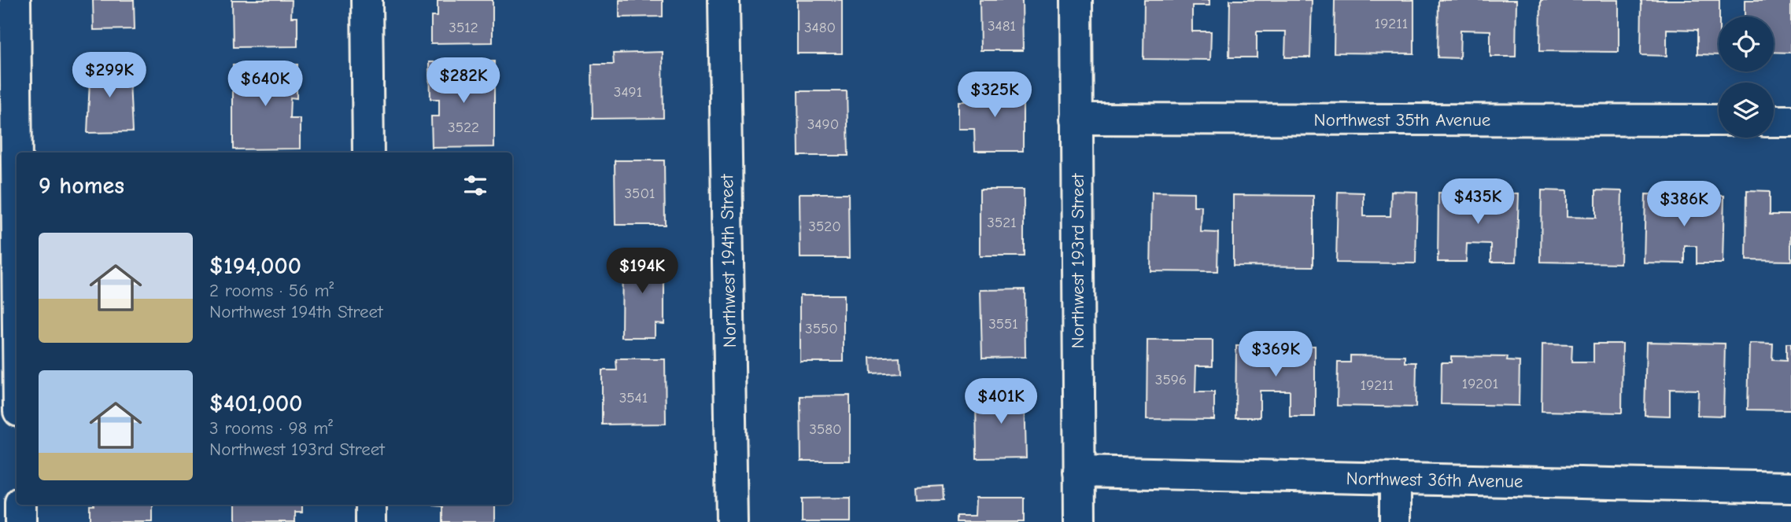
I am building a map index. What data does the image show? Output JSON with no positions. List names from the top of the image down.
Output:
{
  "streets": {
    "street": [
      "Northwest 35th Avenue",
      "Northwest 194th Street",
      "Northwest 193rd Street",
      "Northwest 36th Avenue"
    ]
  },
  "crossings": [
    ["Northwest 35th Avenue", "Northwest 193rd Street"],
    ["Northwest 193rd Street", "Northwest 36th Avenue"]
  ],
  "house_numbers": [
    "19211",
    "3481",
    "3512",
    "3480",
    "3491",
    "3490",
    "3522",
    "3501",
    "3521",
    "3520",
    "3551",
    "3550",
    "3596",
    "19201",
    "19211",
    "3541",
    "3580"
  ],
  "page": {
    "price": [
      "$299K",
      "$282K",
      "$640K",
      "$325K",
      "$435K",
      "$386K",
      "$194K",
      "$369K",
      "$401K"
    ],
    "heading": "9 homes",
    "list": [
      {
        "name": "$194,000",
        "note": "2 rooms · 56 m² · Northwest 194th Street"
      },
      {
        "name": "$401,000",
        "note": "3 rooms · 98 m² · Northwest 193rd Street"
      }
    ]
  }
}
